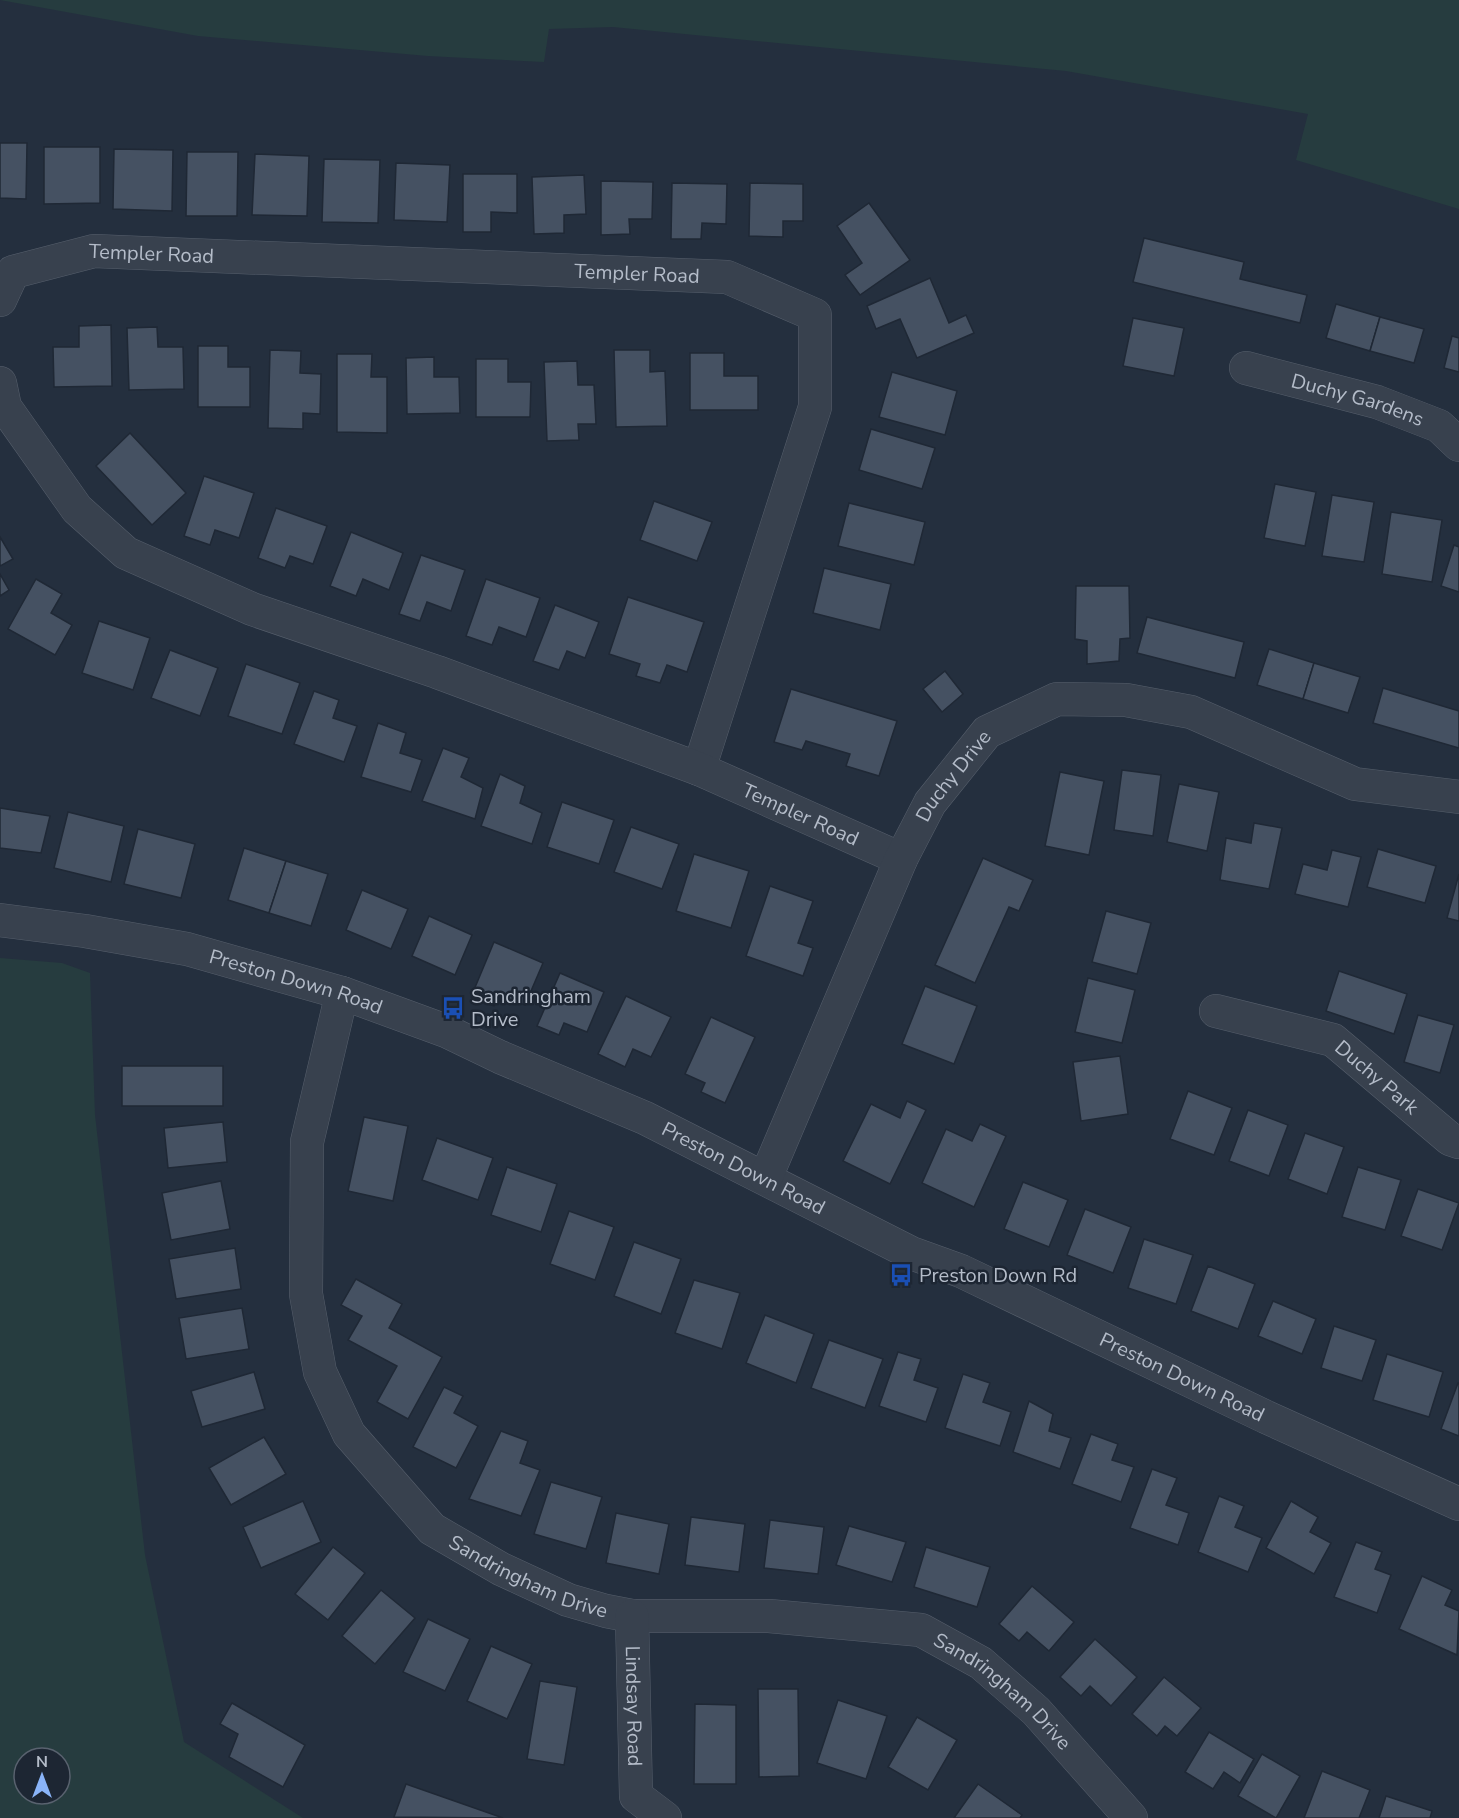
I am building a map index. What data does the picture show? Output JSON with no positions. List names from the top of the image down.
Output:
{
  "streets": {
    "street": [
      "Templer Road",
      "Duchy Gardens",
      "Duchy Drive",
      "Preston Down Road",
      "Duchy Park",
      "Sandringham Drive",
      "Lindsay Road"
    ]
  },
  "crossings": [
    ["Templer Road", "Duchy Drive"],
    ["Duchy Drive", "Preston Down Road"],
    ["Preston Down Road", "Sandringham Drive"],
    ["Sandringham Drive", "Lindsay Road"]
  ],
  "places": {
    "bus stop": ["Sandringham Drive", "Preston Down Rd"]
  },
  "north": "top"
}
